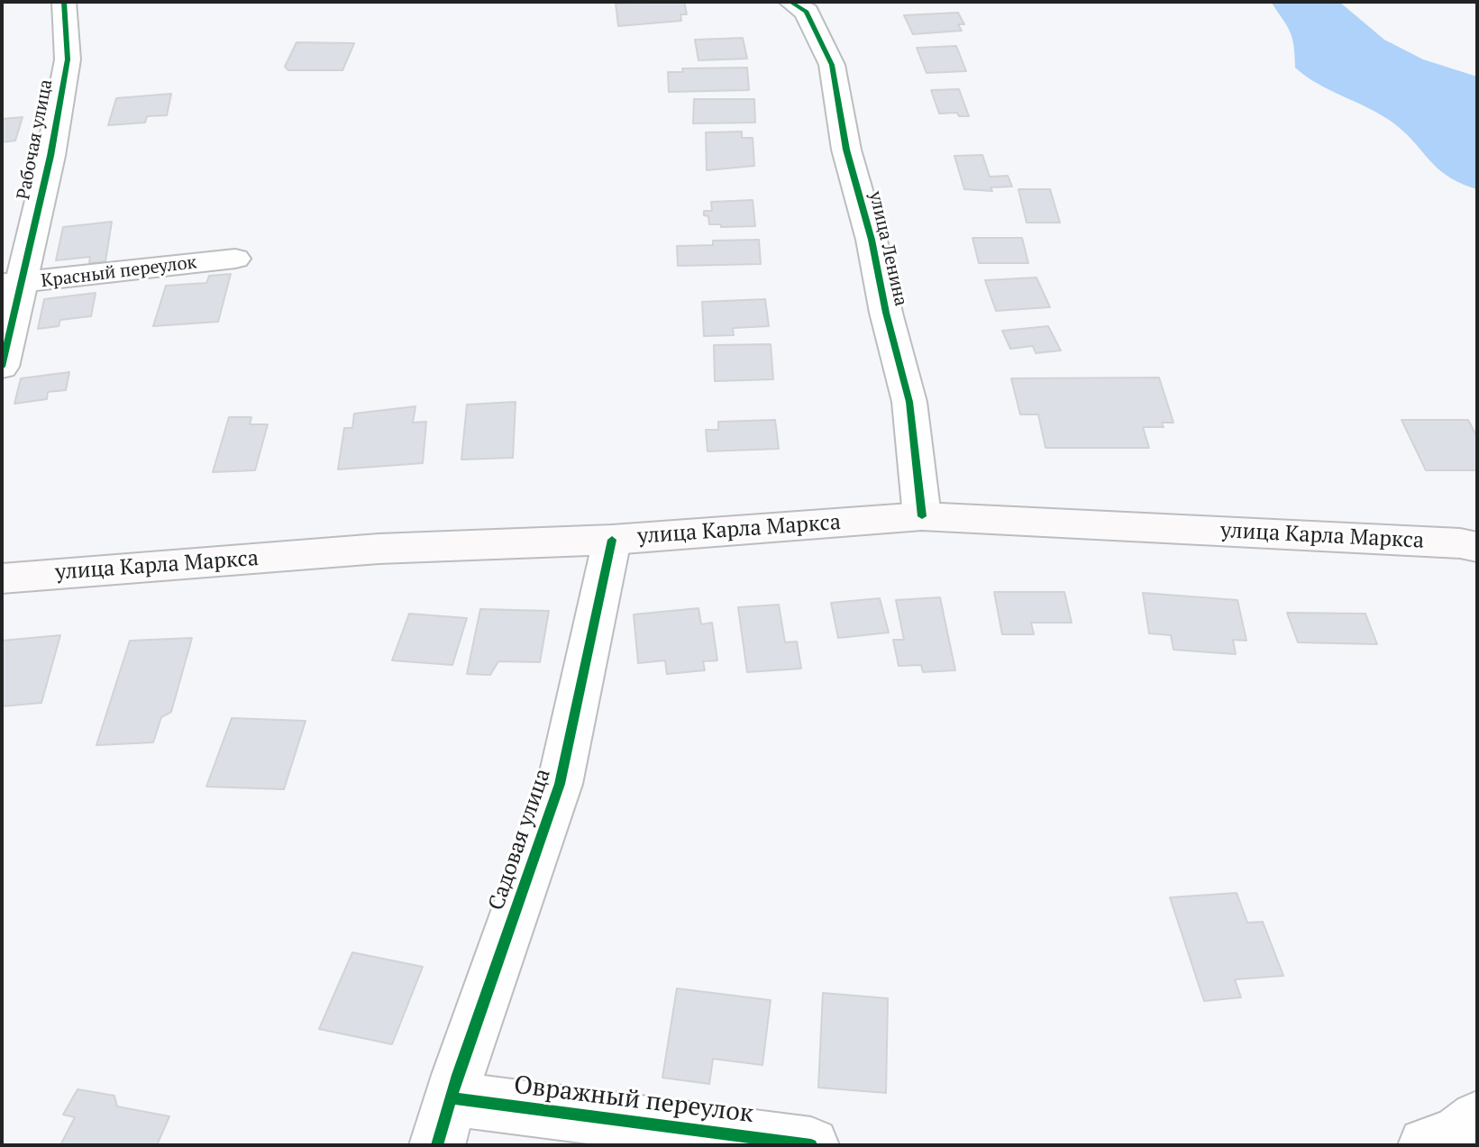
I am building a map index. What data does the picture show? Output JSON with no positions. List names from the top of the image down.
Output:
{
  "streets": {
    "main road": ["улица Карла Маркса"],
    "street": [
      "Рабочая улица",
      "улица Ленина",
      "Красный переулок",
      "Садовая улица",
      "Овражный переулок"
    ]
  },
  "crossings": [
    ["Рабочая улица", "Красный переулок"],
    ["улица Ленина", "улица Карла Маркса"],
    ["улица Карла Маркса", "Садовая улица"],
    ["Садовая улица", "Овражный переулок"]
  ]
}
